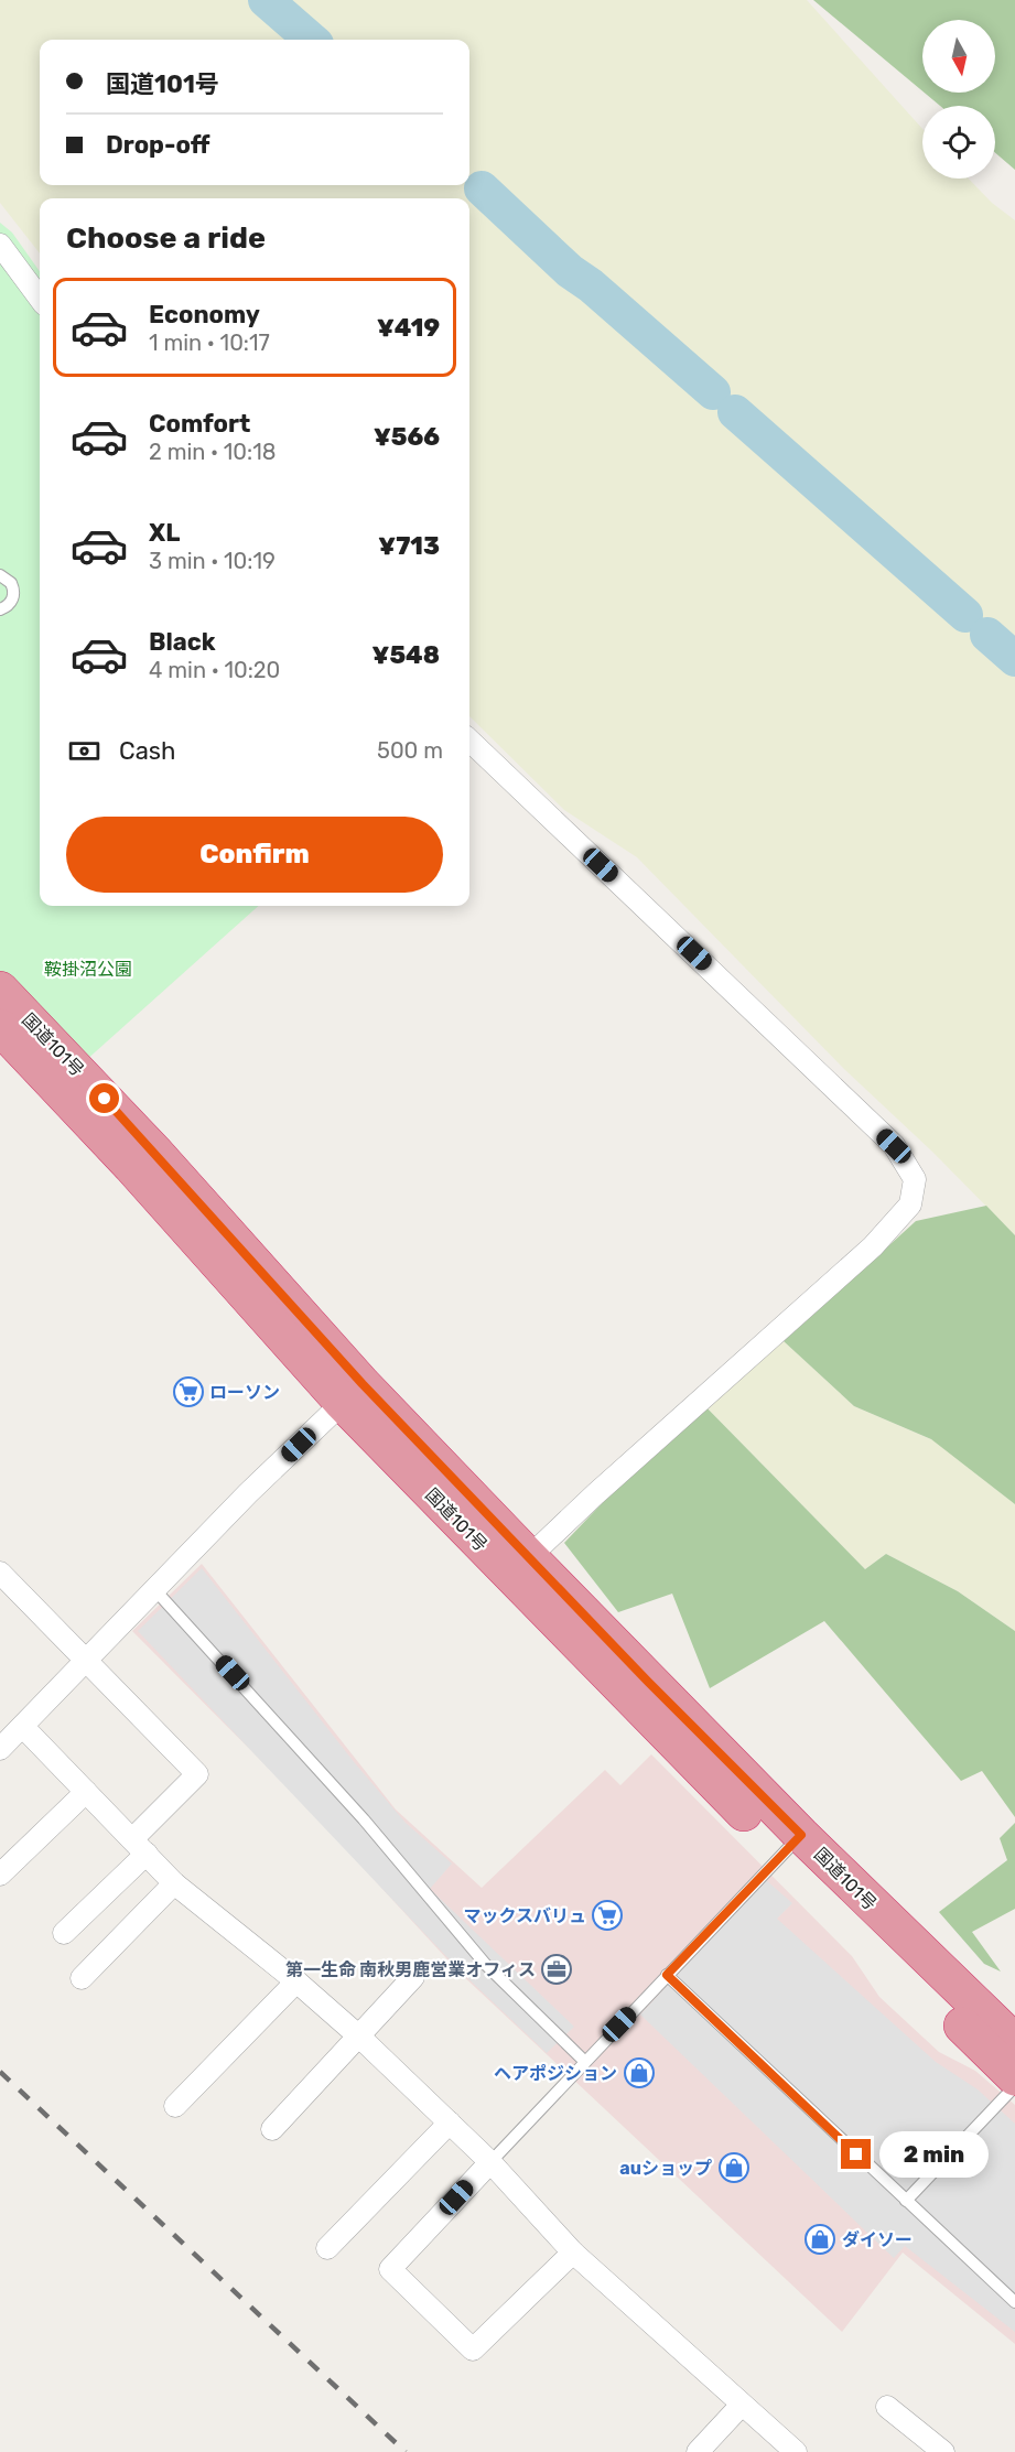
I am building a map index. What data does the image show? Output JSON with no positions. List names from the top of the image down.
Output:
{
  "streets": {
    "highway": ["国道101号"]
  },
  "parks": ["鞍掛沼公園"],
  "places": {
    "supermarket": ["ローソン", "マックスバリュ"],
    "office": ["第一生命 南秋男鹿営業オフィス"],
    "shop": ["ヘアポジション", "auショップ", "ダイソー"]
  },
  "north": "bottom",
  "page": {
    "banner": ["国道101号", "Drop-off"],
    "heading": "Choose a ride",
    "list": [
      {
        "name": "Economy",
        "note": "1 min · 10:17",
        "value": "¥419"
      },
      {
        "name": "Comfort",
        "note": "2 min · 10:18",
        "value": "¥566"
      },
      {
        "name": "XL",
        "note": "3 min · 10:19",
        "value": "¥713"
      },
      {
        "name": "Black",
        "note": "4 min · 10:20",
        "value": "¥548"
      }
    ],
    "pay": ["Cash", "500 m"],
    "buttons": "Confirm",
    "bubble": "2 min"
  }
}
